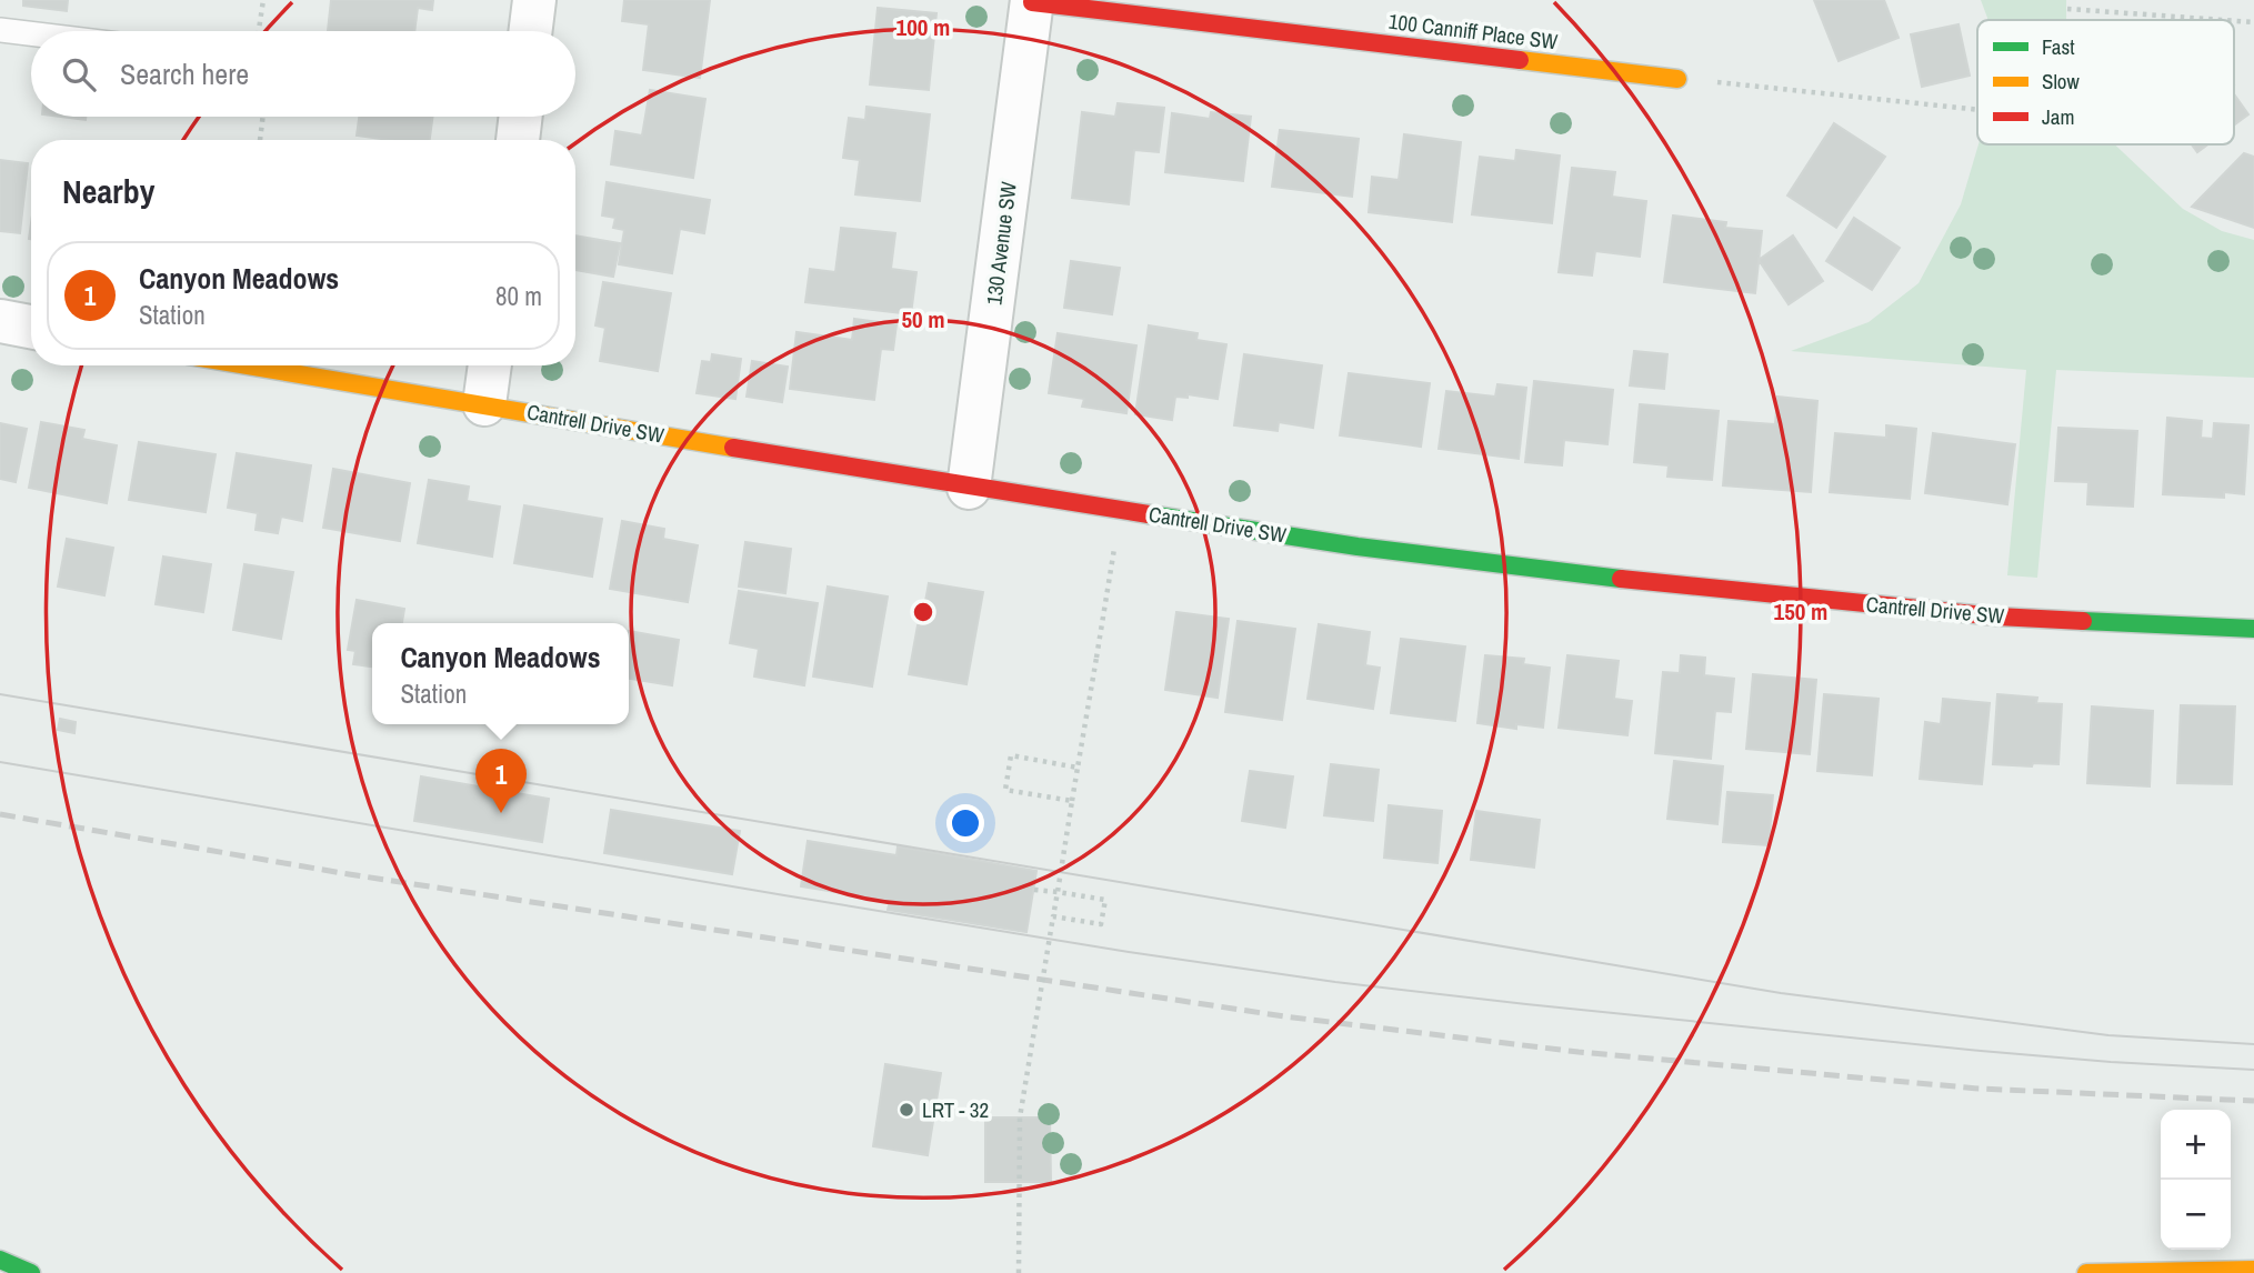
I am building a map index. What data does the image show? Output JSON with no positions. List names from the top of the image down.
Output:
{
  "streets": {
    "main road": ["100 Canniff Place SW", "Cantrell Drive SW"],
    "street": ["130 Avenue SW"]
  },
  "crossings": [
    ["100 Canniff Place SW", "130 Avenue SW"],
    ["130 Avenue SW", "Cantrell Drive SW"]
  ],
  "places": ["LRT - 32"],
  "legend": ["Fast", "Slow", "Jam"],
  "page": {
    "search": "Search here",
    "heading": "Nearby",
    "list": [
      {
        "mark": "1",
        "name": "Canyon Meadows",
        "note": "Station",
        "value": "80 m"
      }
    ],
    "popup": ["Canyon Meadows", "Station"],
    "pins": "1",
    "map_buttons": ["+", "−"]
  },
  "rings": ["100 m", "50 m", "150 m"]
}
